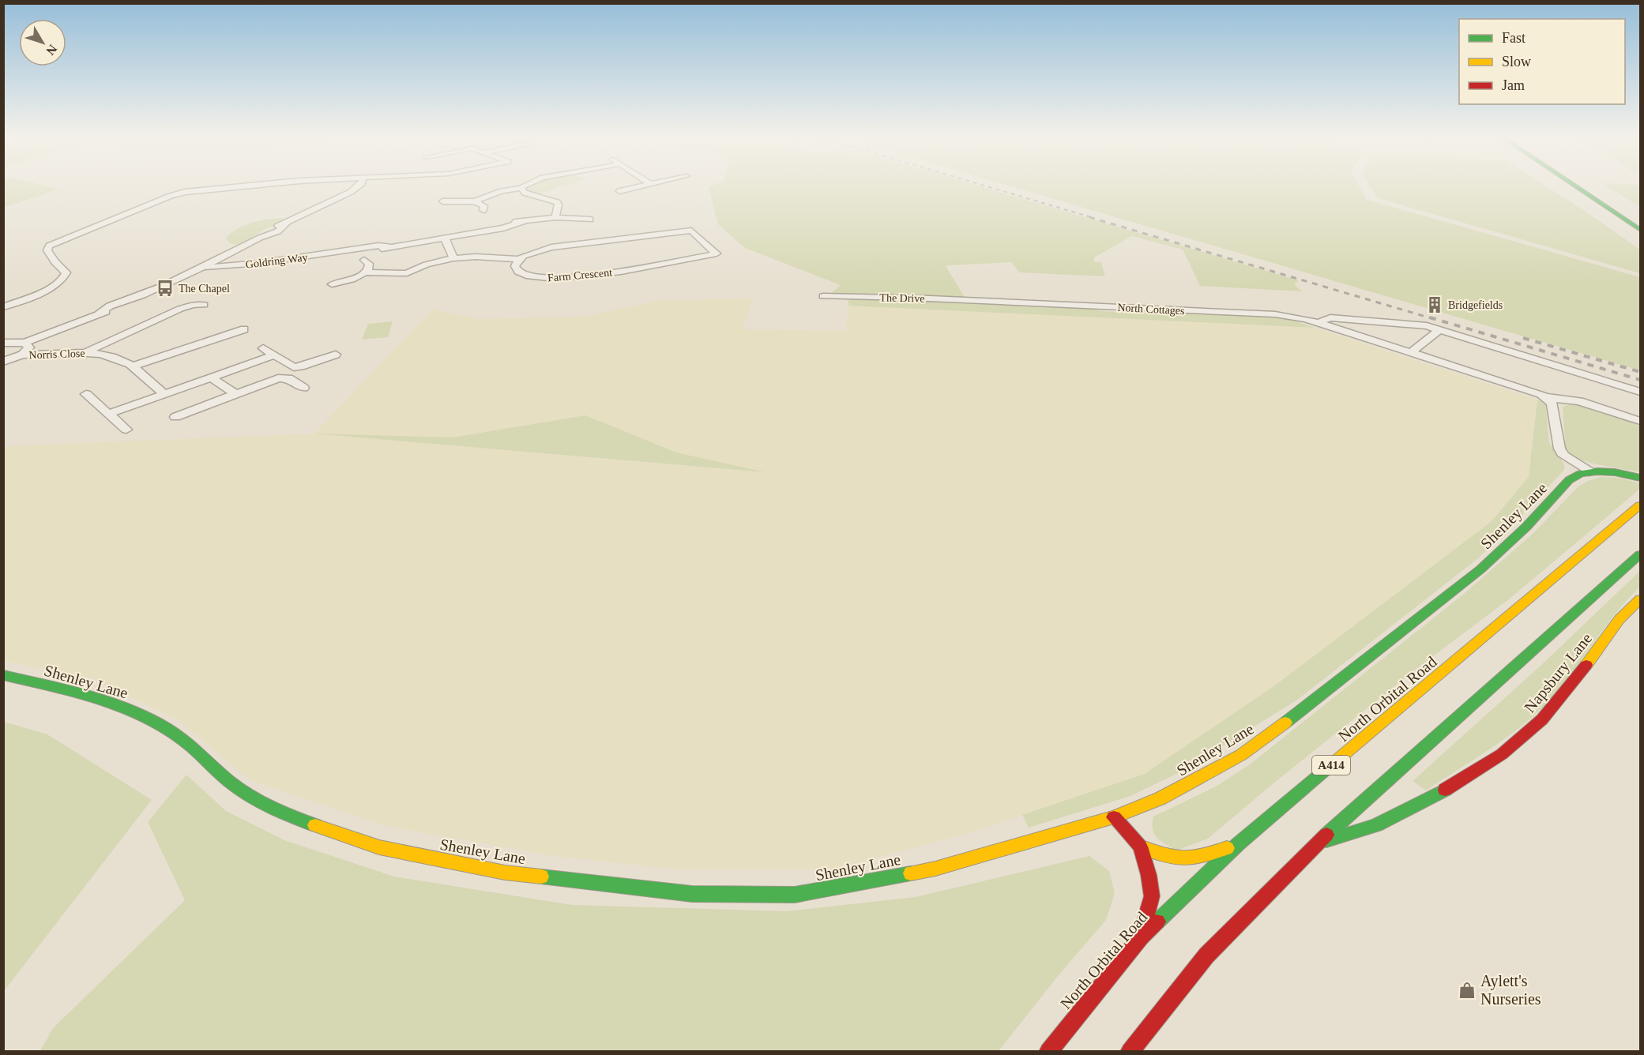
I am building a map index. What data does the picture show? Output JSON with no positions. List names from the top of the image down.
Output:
{
  "streets": {
    "main road": [
      "Shenley Lane",
      "Napsbury Lane",
      "North Orbital Road",
      "A414"
    ],
    "street": [
      "Goldring Way",
      "Farm Crescent",
      "The Drive",
      "North Cottages",
      "Norris Close"
    ]
  },
  "crossings": [
    ["The Drive", "North Cottages"]
  ],
  "places": {
    "bus stop": ["The Chapel"],
    "building": ["Bridgefields"],
    "shop": ["Aylett's Nurseries"]
  },
  "legend": ["Fast", "Slow", "Jam"],
  "north": "bottom right"
}
